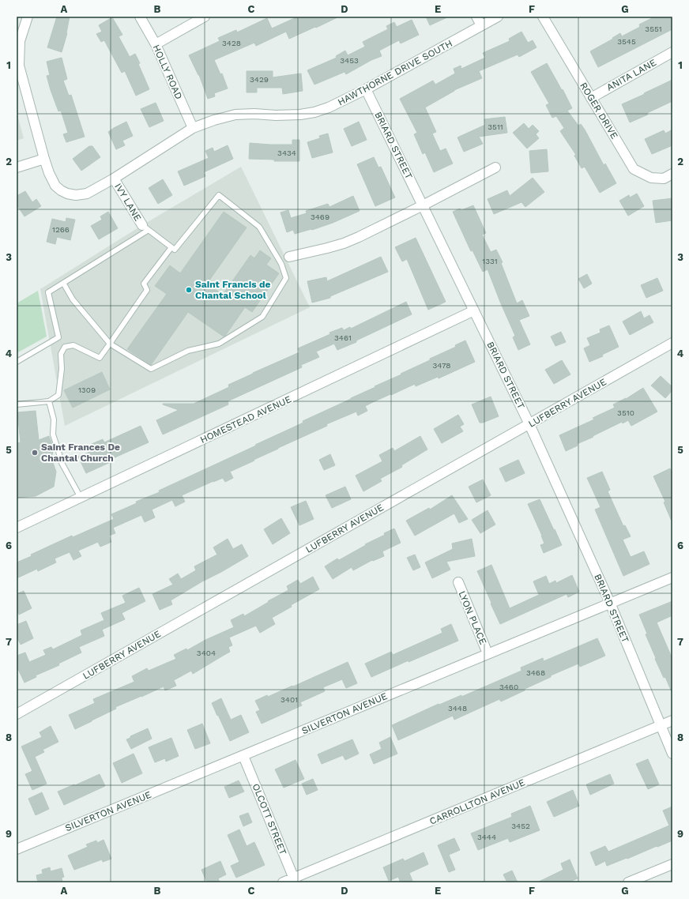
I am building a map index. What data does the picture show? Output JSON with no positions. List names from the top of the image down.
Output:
{
  "streets": {
    "street": [
      "HOLLY ROAD",
      "HAWTHORNE DRIVE SOUTH",
      "ANITA LANE",
      "ROGER DRIVE",
      "BRIARD STREET",
      "IVY LANE",
      "LUFBERRY AVENUE",
      "HOMESTEAD AVENUE",
      "LYON PLACE",
      "SILVERTON AVENUE",
      "CARROLLTON AVENUE",
      "OLCOTT STREET"
    ]
  },
  "crossings": [
    ["HOLLY ROAD", "HAWTHORNE DRIVE SOUTH"],
    ["HAWTHORNE DRIVE SOUTH", "BRIARD STREET"],
    ["HAWTHORNE DRIVE SOUTH", "IVY LANE"],
    ["ANITA LANE", "ROGER DRIVE"],
    ["BRIARD STREET", "LUFBERRY AVENUE"],
    ["BRIARD STREET", "HOMESTEAD AVENUE"],
    ["BRIARD STREET", "SILVERTON AVENUE"],
    ["BRIARD STREET", "CARROLLTON AVENUE"],
    ["LYON PLACE", "SILVERTON AVENUE"],
    ["SILVERTON AVENUE", "OLCOTT STREET"],
    ["CARROLLTON AVENUE", "OLCOTT STREET"]
  ],
  "places": ["Saint Francis de Chantal School", "Saint Frances De Chantal Church"],
  "house_numbers": [
    "3551",
    "3545",
    "3428",
    "3453",
    "3429",
    "3511",
    "3434",
    "3469",
    "1266",
    "1331",
    "3461",
    "3478",
    "1309",
    "3510",
    "3404",
    "3468",
    "3460",
    "3401",
    "3448",
    "3452",
    "3444"
  ],
  "grid": {
    "columns": [
      "A",
      "B",
      "C",
      "D",
      "E",
      "F",
      "G"
    ],
    "rows": [
      "1",
      "2",
      "3",
      "4",
      "5",
      "6",
      "7",
      "8",
      "9"
    ]
  }
}
